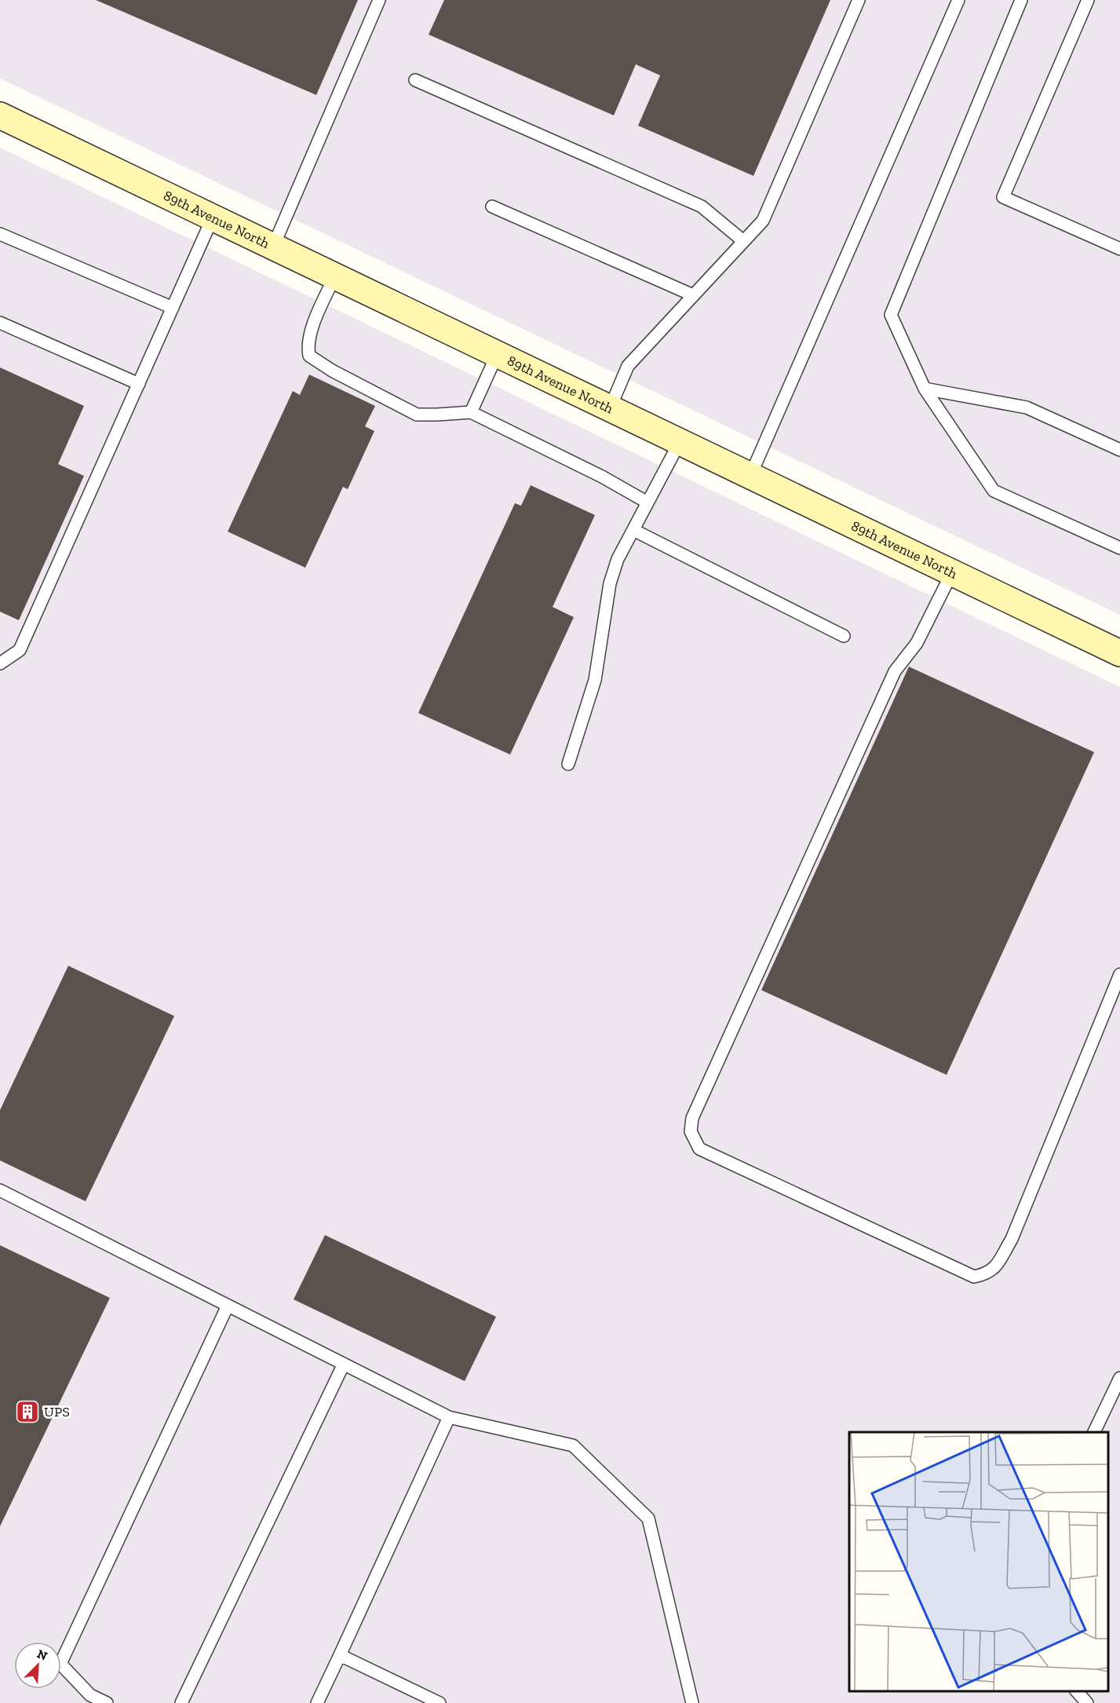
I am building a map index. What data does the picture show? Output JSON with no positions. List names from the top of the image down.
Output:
{
  "streets": {
    "street": ["89th Avenue North"]
  },
  "places": {
    "building": ["UPS"]
  },
  "north": "top right"
}
